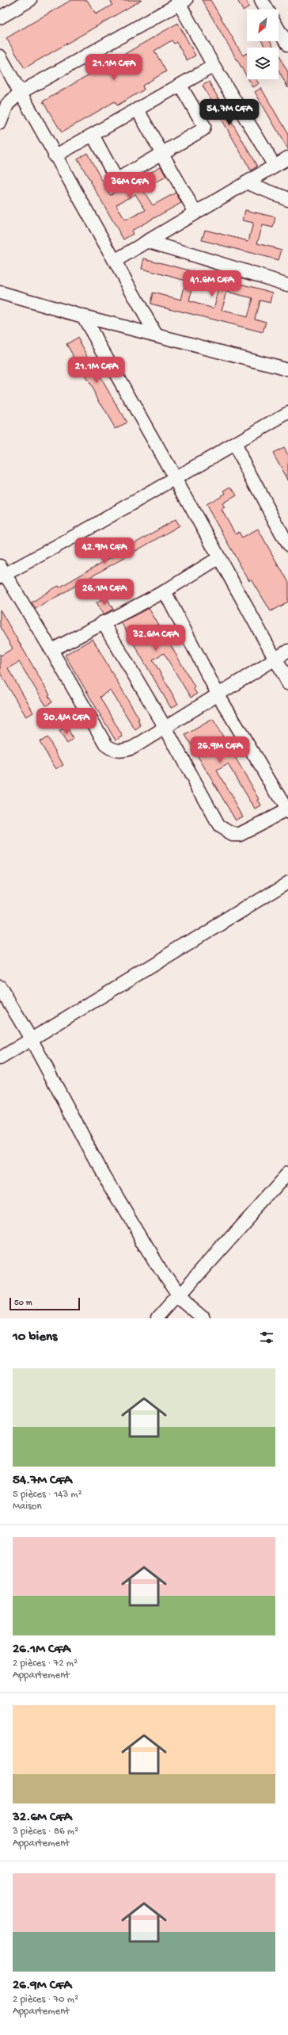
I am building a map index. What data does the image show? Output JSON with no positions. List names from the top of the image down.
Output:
{
  "scale_bar": "50 m",
  "north": "bottom left",
  "page": {
    "price": [
      "21.1M CFA",
      "54.7M CFA",
      "36M CFA",
      "41.6M CFA",
      "21.1M CFA",
      "42.9M CFA",
      "26.1M CFA",
      "32.6M CFA",
      "30.4M CFA",
      "26.9M CFA"
    ],
    "scale": "50 m",
    "heading": "10 biens",
    "list": [
      {
        "name": "54.7M CFA",
        "note": "5 pièces · 143 m² · Maison"
      },
      {
        "name": "26.1M CFA",
        "note": "2 pièces · 72 m² · Appartement"
      },
      {
        "name": "32.6M CFA",
        "note": "3 pièces · 86 m² · Appartement"
      },
      {
        "name": "26.9M CFA",
        "note": "2 pièces · 70 m² · Appartement"
      }
    ]
  }
}
